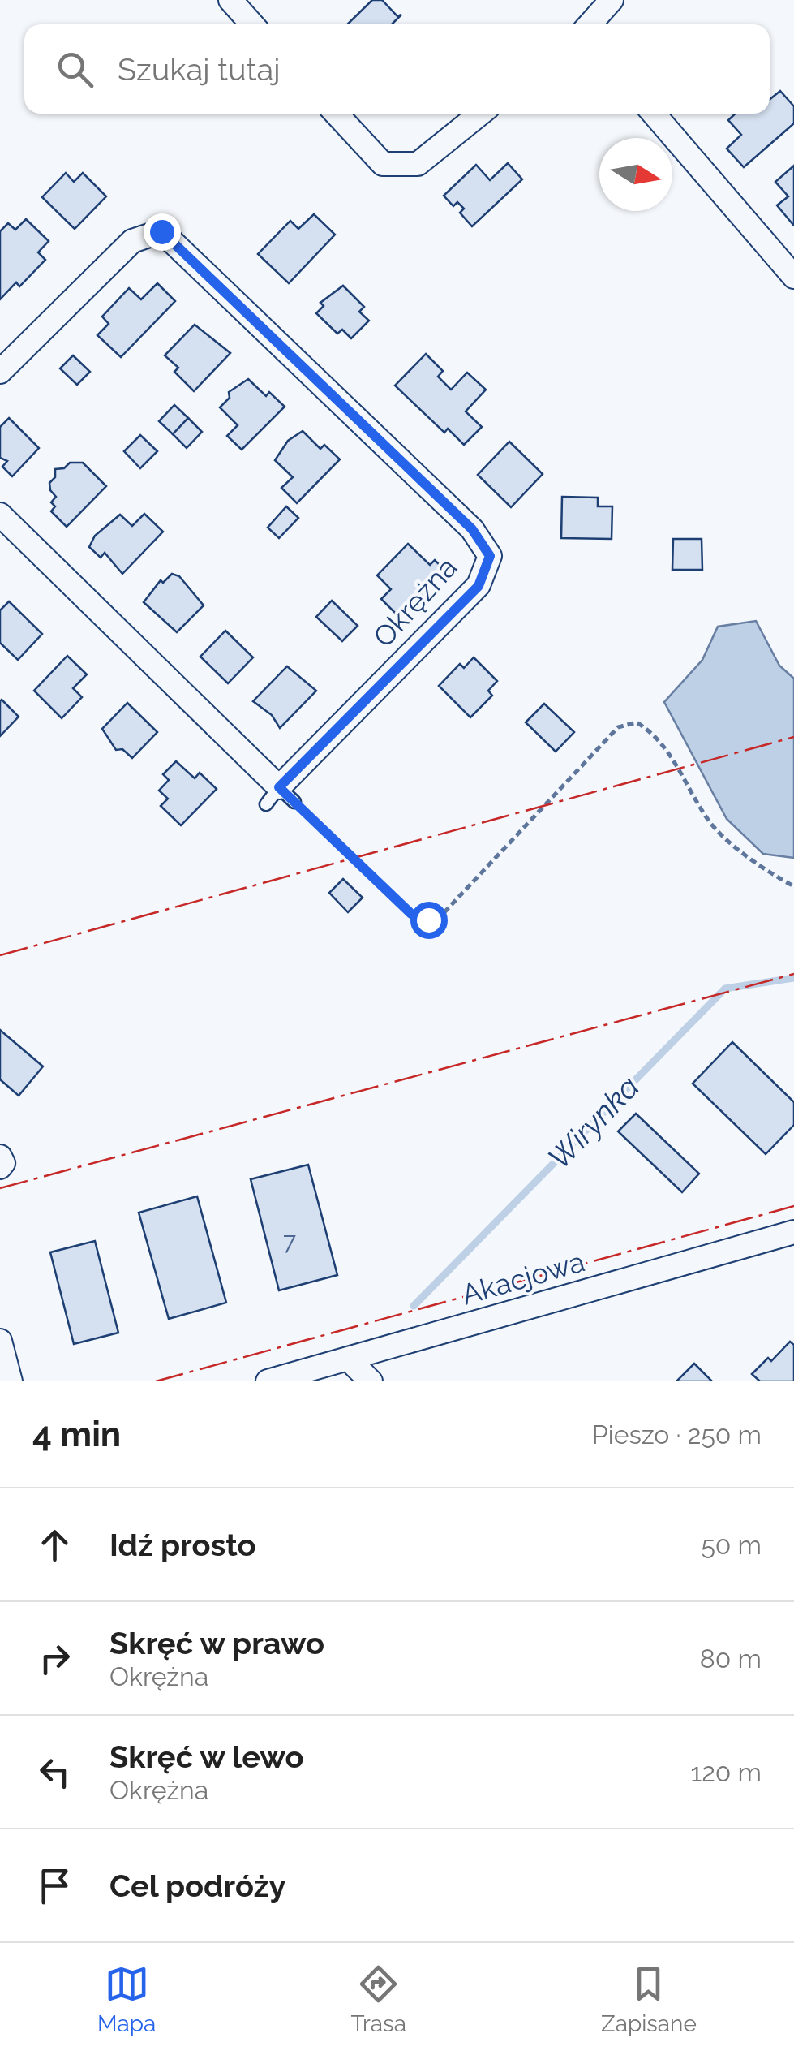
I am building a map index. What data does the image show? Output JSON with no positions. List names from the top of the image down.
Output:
{
  "streets": {
    "street": ["Okrężna", "Akacjowa"]
  },
  "water": ["Wirynka"],
  "house_numbers": ["7"],
  "north": "right",
  "page": {
    "search": "Szukaj tutaj",
    "heading": ["4 min", "Pieszo · 250 m"],
    "list": [
      ["Idź prosto", "50 m"],
      ["Skręć w prawo", "Okrężna", "80 m"],
      ["Skręć w lewo", "Okrężna", "120 m"],
      "Cel podróży"
    ],
    "nav": ["Mapa", "Trasa", "Zapisane"]
  }
}
